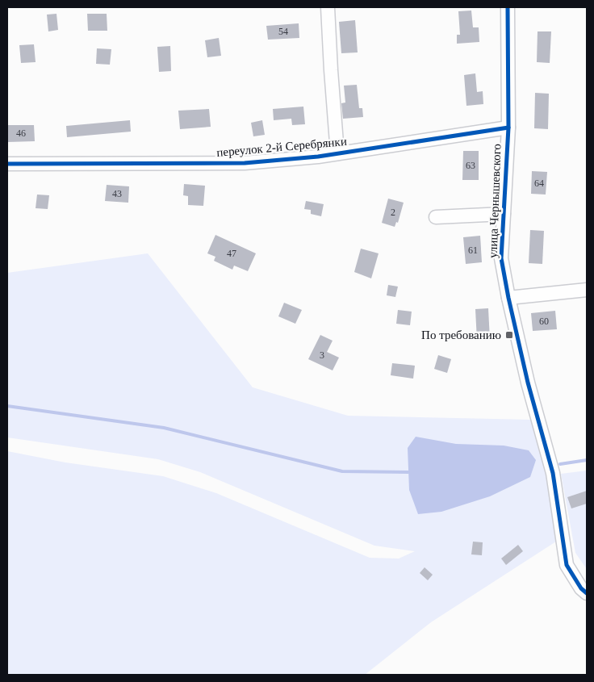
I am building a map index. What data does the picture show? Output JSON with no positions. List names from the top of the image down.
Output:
{
  "streets": {
    "street": ["переулок 2-й Серебрянки", "улица Чернышевского"]
  },
  "crossings": [
    ["переулок 2-й Серебрянки", "улица Чернышевского"]
  ],
  "places": {
    "transit": ["По требованию"]
  },
  "house_numbers": [
    "54",
    "46",
    "63",
    "64",
    "43",
    "2",
    "61",
    "47",
    "60",
    "3"
  ]
}
